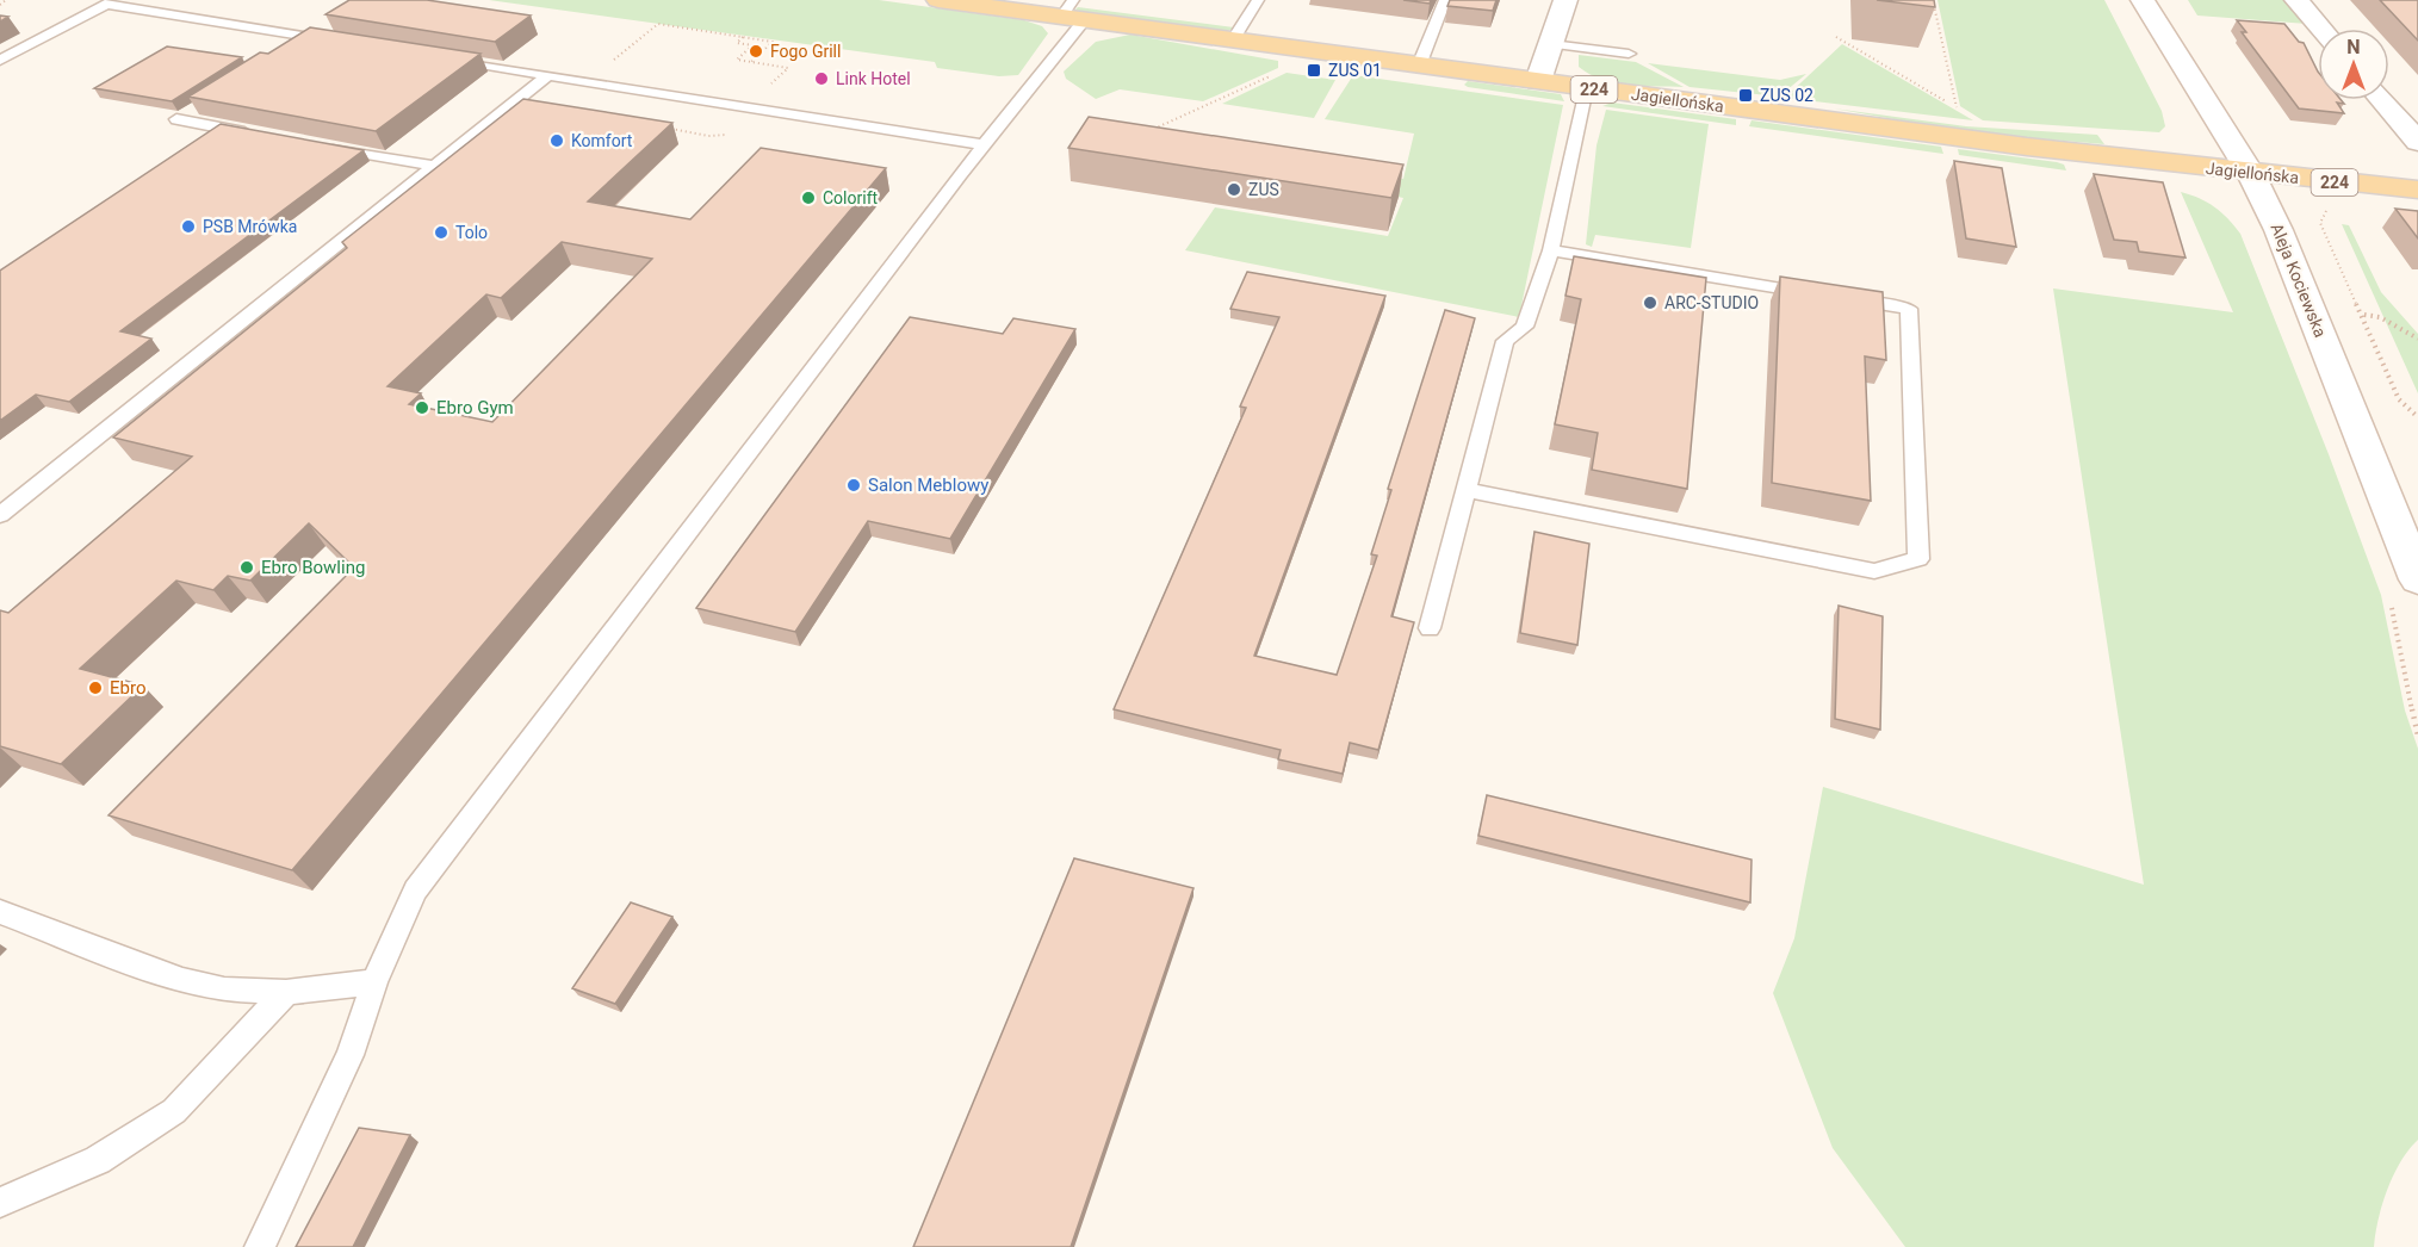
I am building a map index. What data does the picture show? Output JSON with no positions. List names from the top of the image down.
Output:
{
  "streets": {
    "main road": ["224", "Jagiellońska"],
    "street": ["Aleja Kociewska"]
  },
  "crossings": [
    ["Jagiellońska", "Aleja Kociewska"]
  ],
  "places": {
    "other": [
      "Fogo Grill",
      "Link Hotel",
      "Komfort",
      "ZUS",
      "Colorift",
      "PSB Mrówka",
      "Tolo",
      "ARC-STUDIO",
      "Ebro Gym",
      "Salon Meblowy",
      "Ebro Bowling",
      "Ebro"
    ],
    "transit": ["ZUS 01", "ZUS 02"]
  },
  "north": "top"
}
